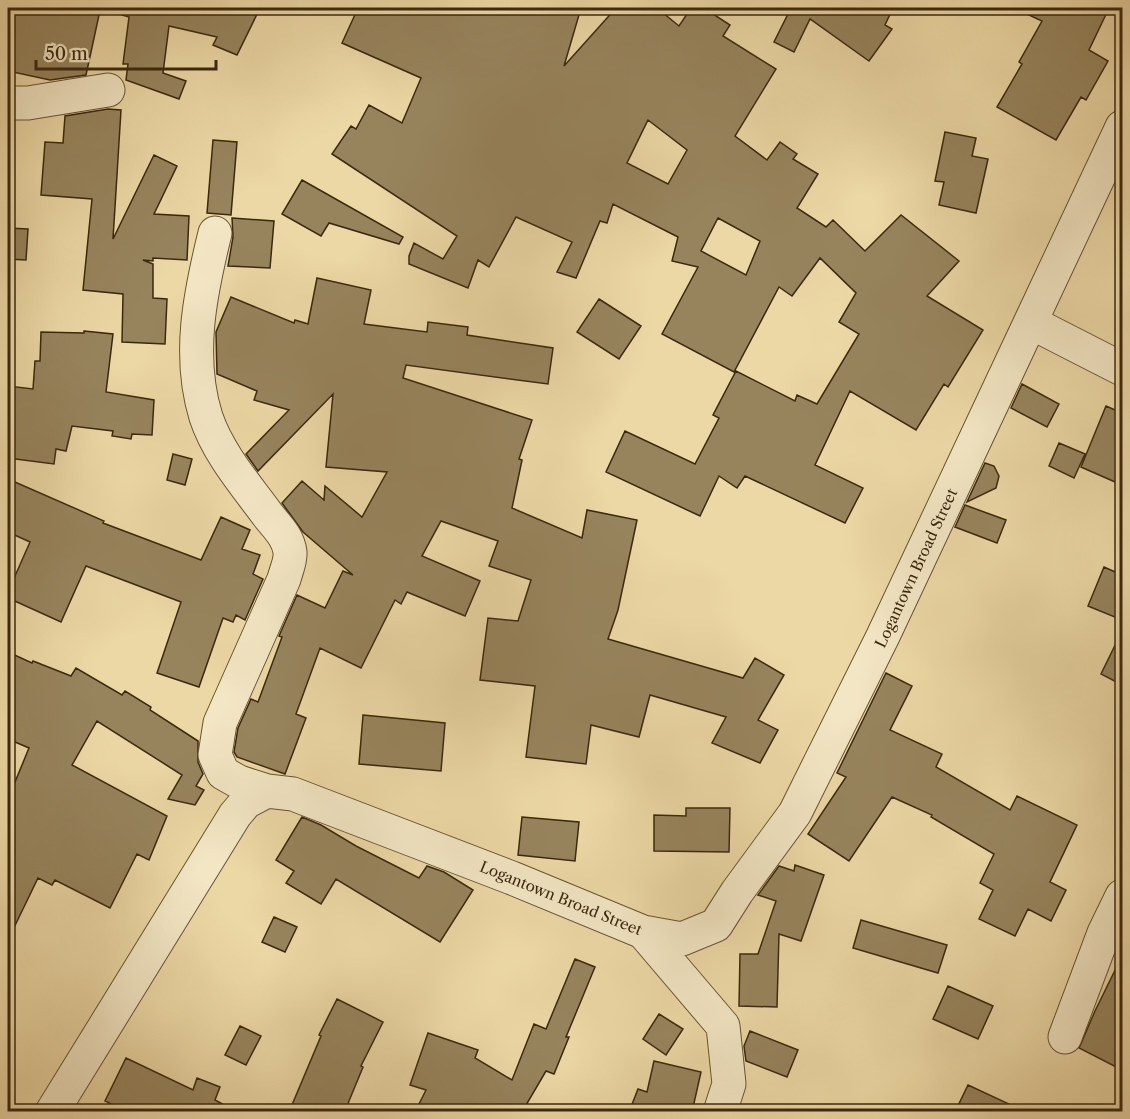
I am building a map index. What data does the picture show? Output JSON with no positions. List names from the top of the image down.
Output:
{
  "streets": {
    "street": ["Logantown Broad Street"]
  },
  "scale_bar": "50 m"
}
